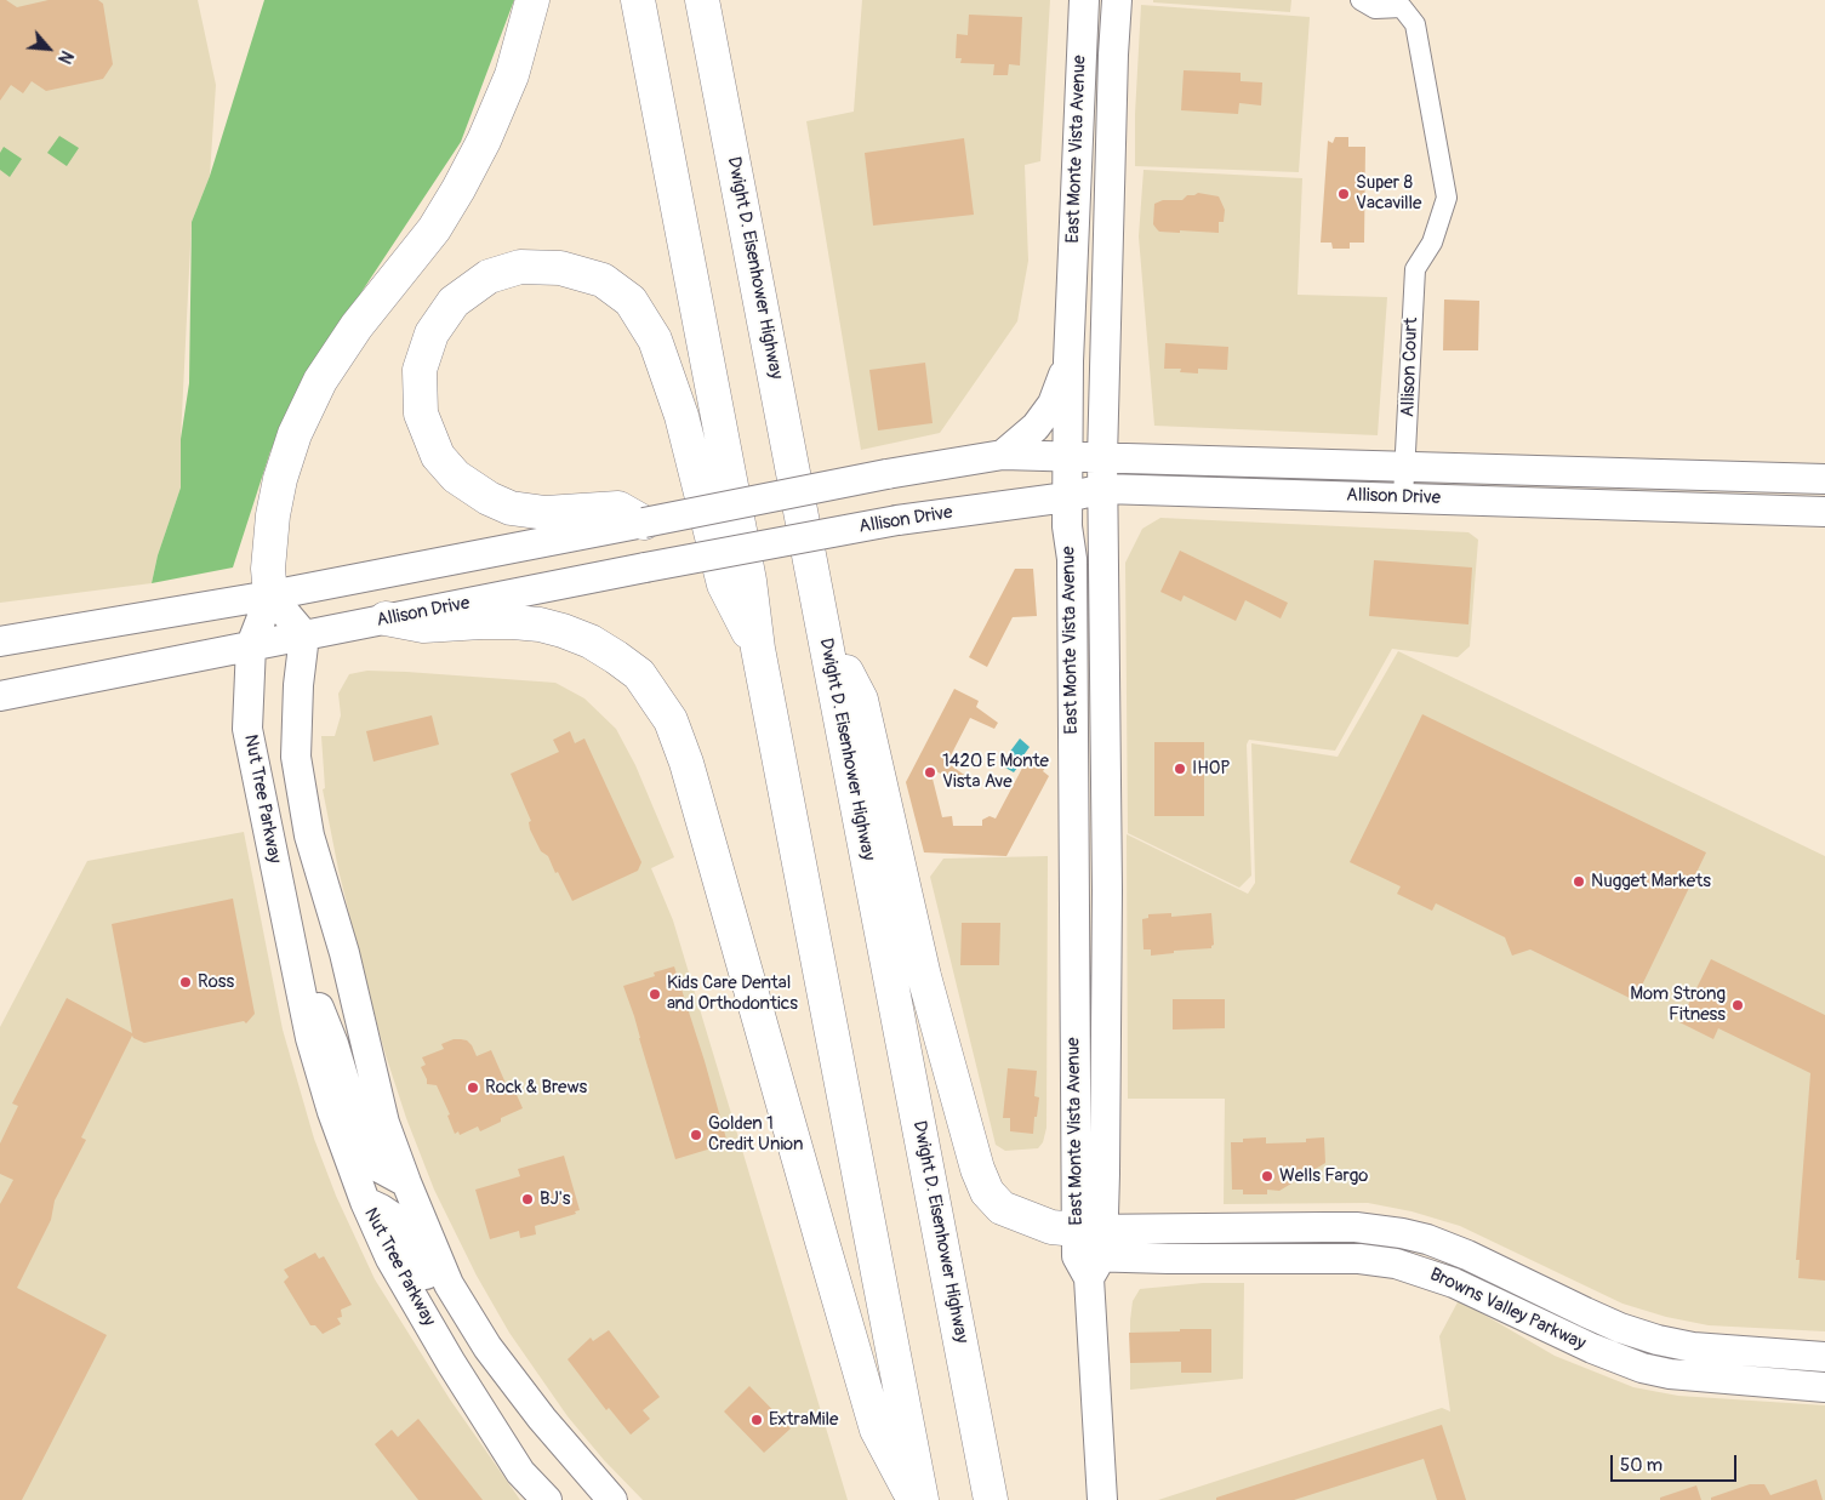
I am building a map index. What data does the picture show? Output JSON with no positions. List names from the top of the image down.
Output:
{
  "streets": {
    "highway": ["Dwight D. Eisenhower Highway"],
    "main road": [
      "East Monte Vista Avenue",
      "Allison Drive",
      "Nut Tree Parkway",
      "Browns Valley Parkway"
    ],
    "street": ["Allison Court"]
  },
  "crossings": [
    ["East Monte Vista Avenue", "Allison Drive"],
    ["East Monte Vista Avenue", "Browns Valley Parkway"],
    ["Allison Court", "Allison Drive"],
    ["Allison Drive", "Nut Tree Parkway"]
  ],
  "places": [
    "Super 8 Vacaville",
    "IHOP",
    "1420 E Monte Vista Ave",
    "Nugget Markets",
    "Ross",
    "Kids Care Dental and Orthodontics",
    "Mom Strong Fitness",
    "Rock & Brews",
    "Golden 1 Credit Union",
    "Wells Fargo",
    "BJ's",
    "ExtraMile"
  ],
  "scale_bar": "50 m",
  "north": "bottom right"
}
